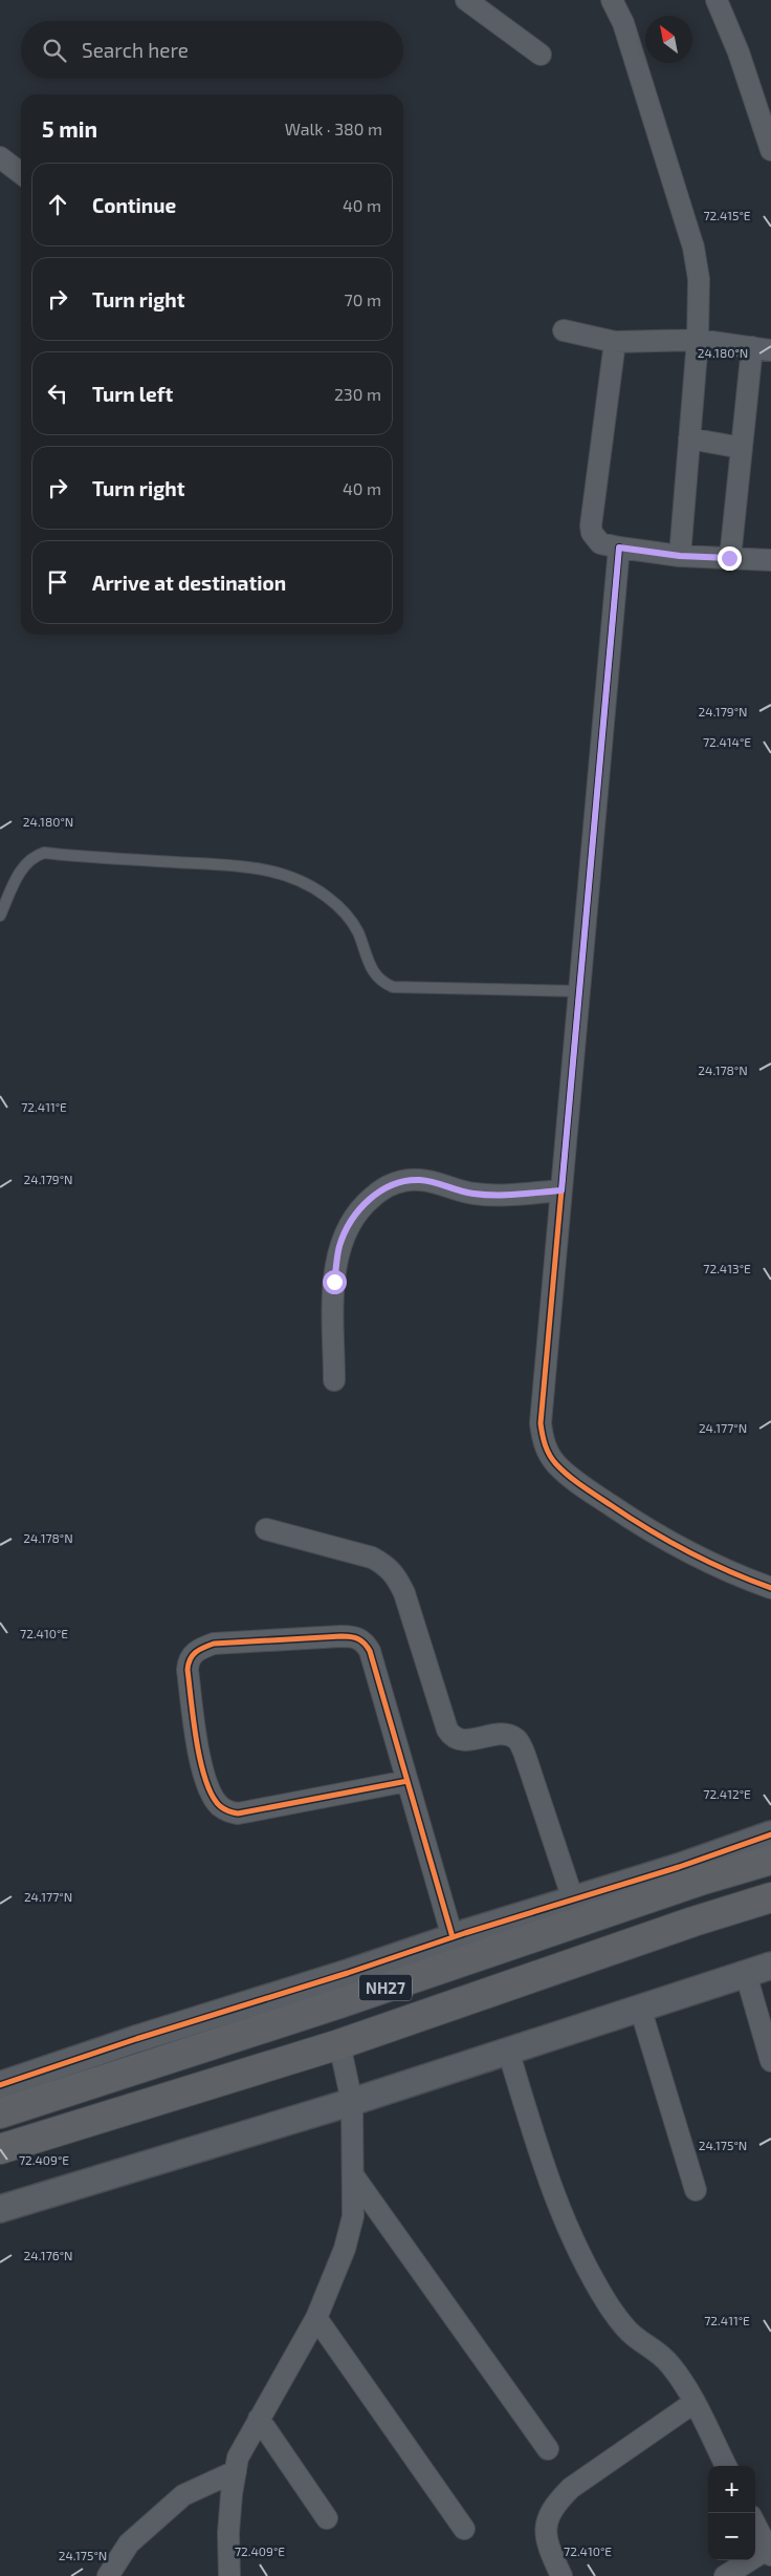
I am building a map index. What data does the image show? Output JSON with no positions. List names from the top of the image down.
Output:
{
  "streets": {
    "highway": ["NH27"]
  },
  "north": "top left",
  "page": {
    "search": "Search here",
    "heading": ["5 min", "Walk · 380 m"],
    "list": [
      ["Continue", "40 m"],
      ["Turn right", "70 m"],
      ["Turn left", "230 m"],
      ["Turn right", "40 m"],
      "Arrive at destination"
    ],
    "map_buttons": ["+", "−"]
  },
  "coordinates": [
    "72.415°E",
    "24.180°N",
    "24.179°N",
    "72.414°E",
    "24.178°N",
    "72.411°E",
    "72.413°E",
    "24.177°N",
    "72.410°E",
    "72.412°E",
    "24.175°N",
    "72.409°E",
    "24.176°N"
  ]
}
